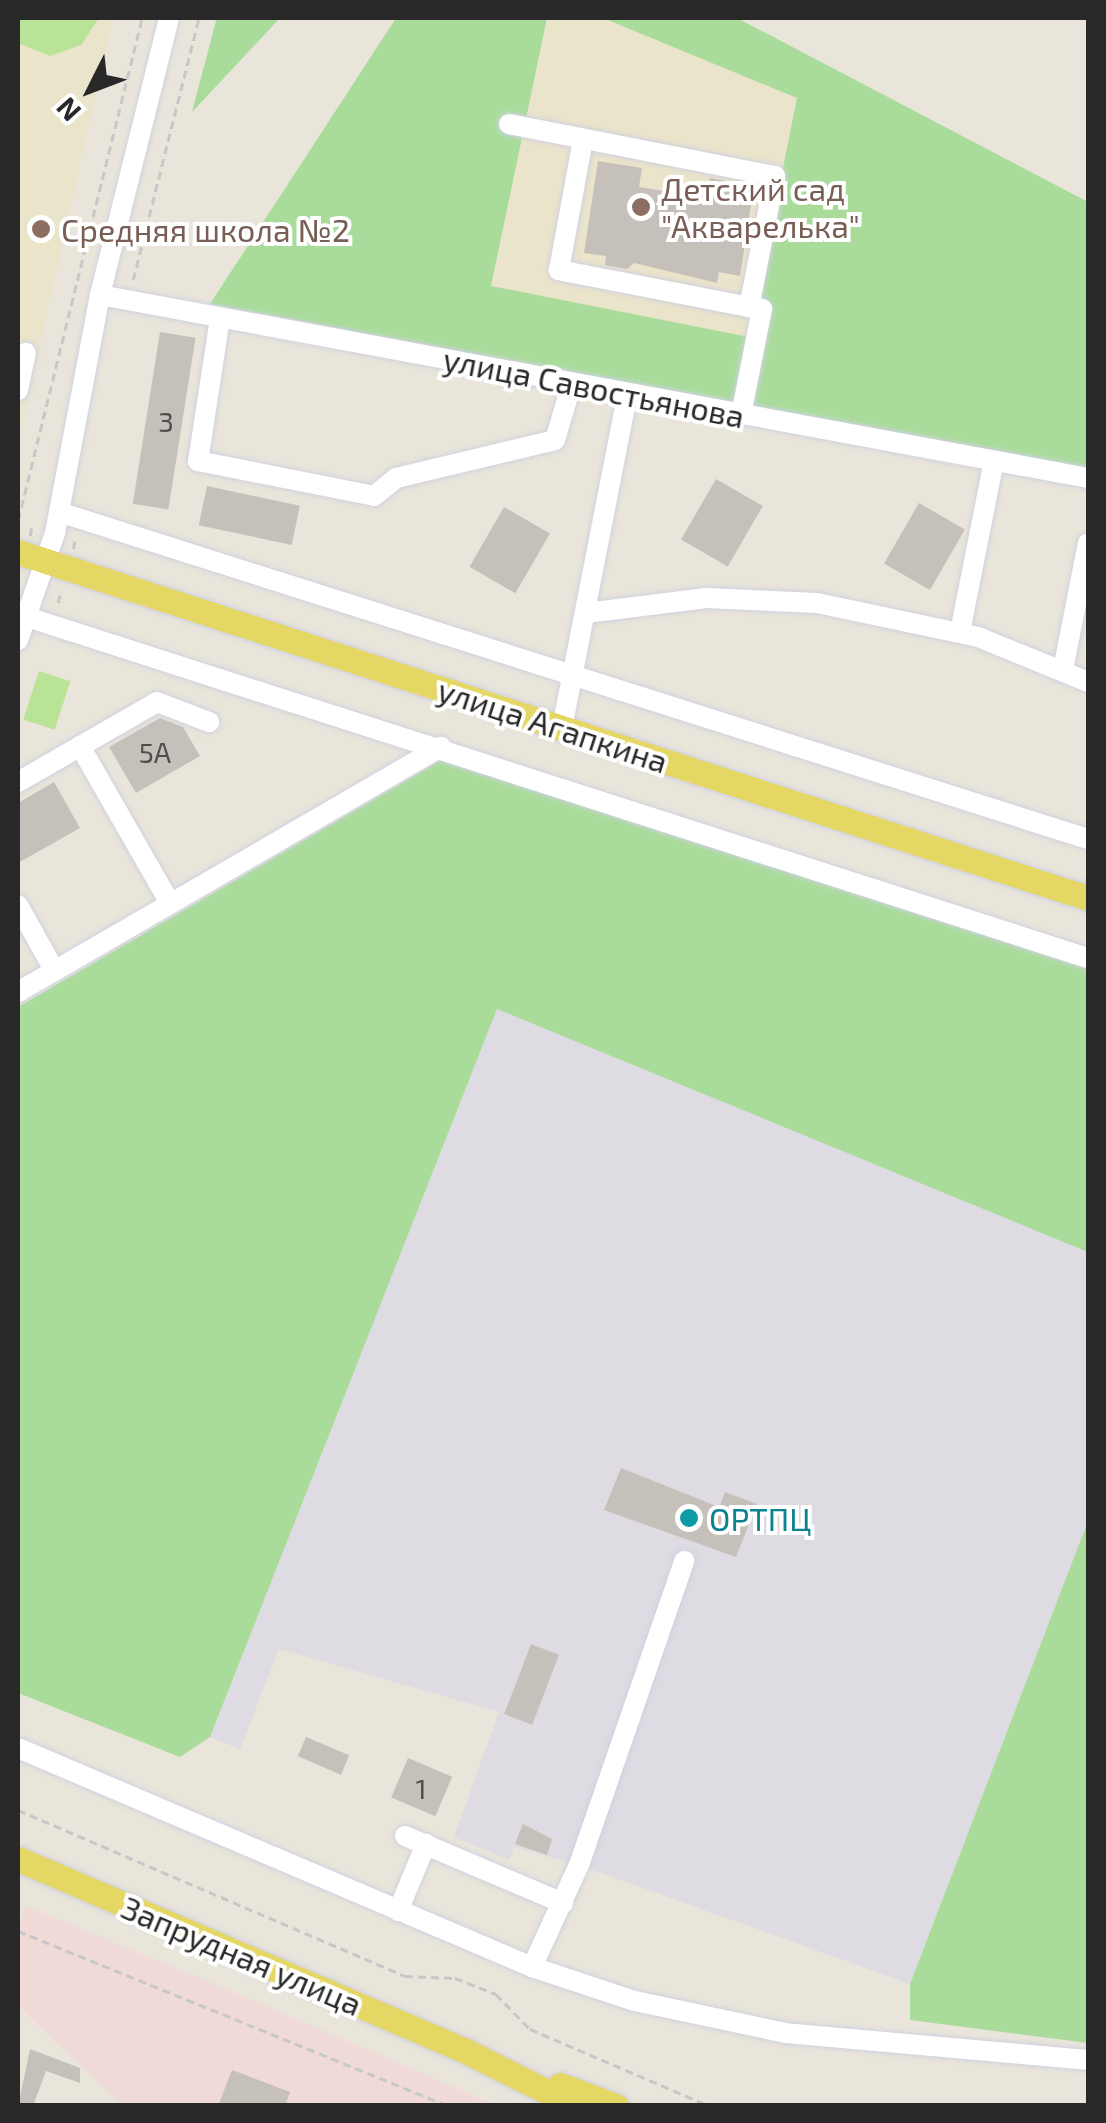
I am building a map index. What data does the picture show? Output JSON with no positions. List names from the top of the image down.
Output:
{
  "streets": {
    "main road": ["улица Агапкина", "Запрудная улица"],
    "street": ["улица Савостьянова"]
  },
  "places": ["Детский сад \"Акварелька\"", "Средняя школа №2", "ОРТПЦ"],
  "house_numbers": ["3", "5А", "1"],
  "north": "bottom left"
}
